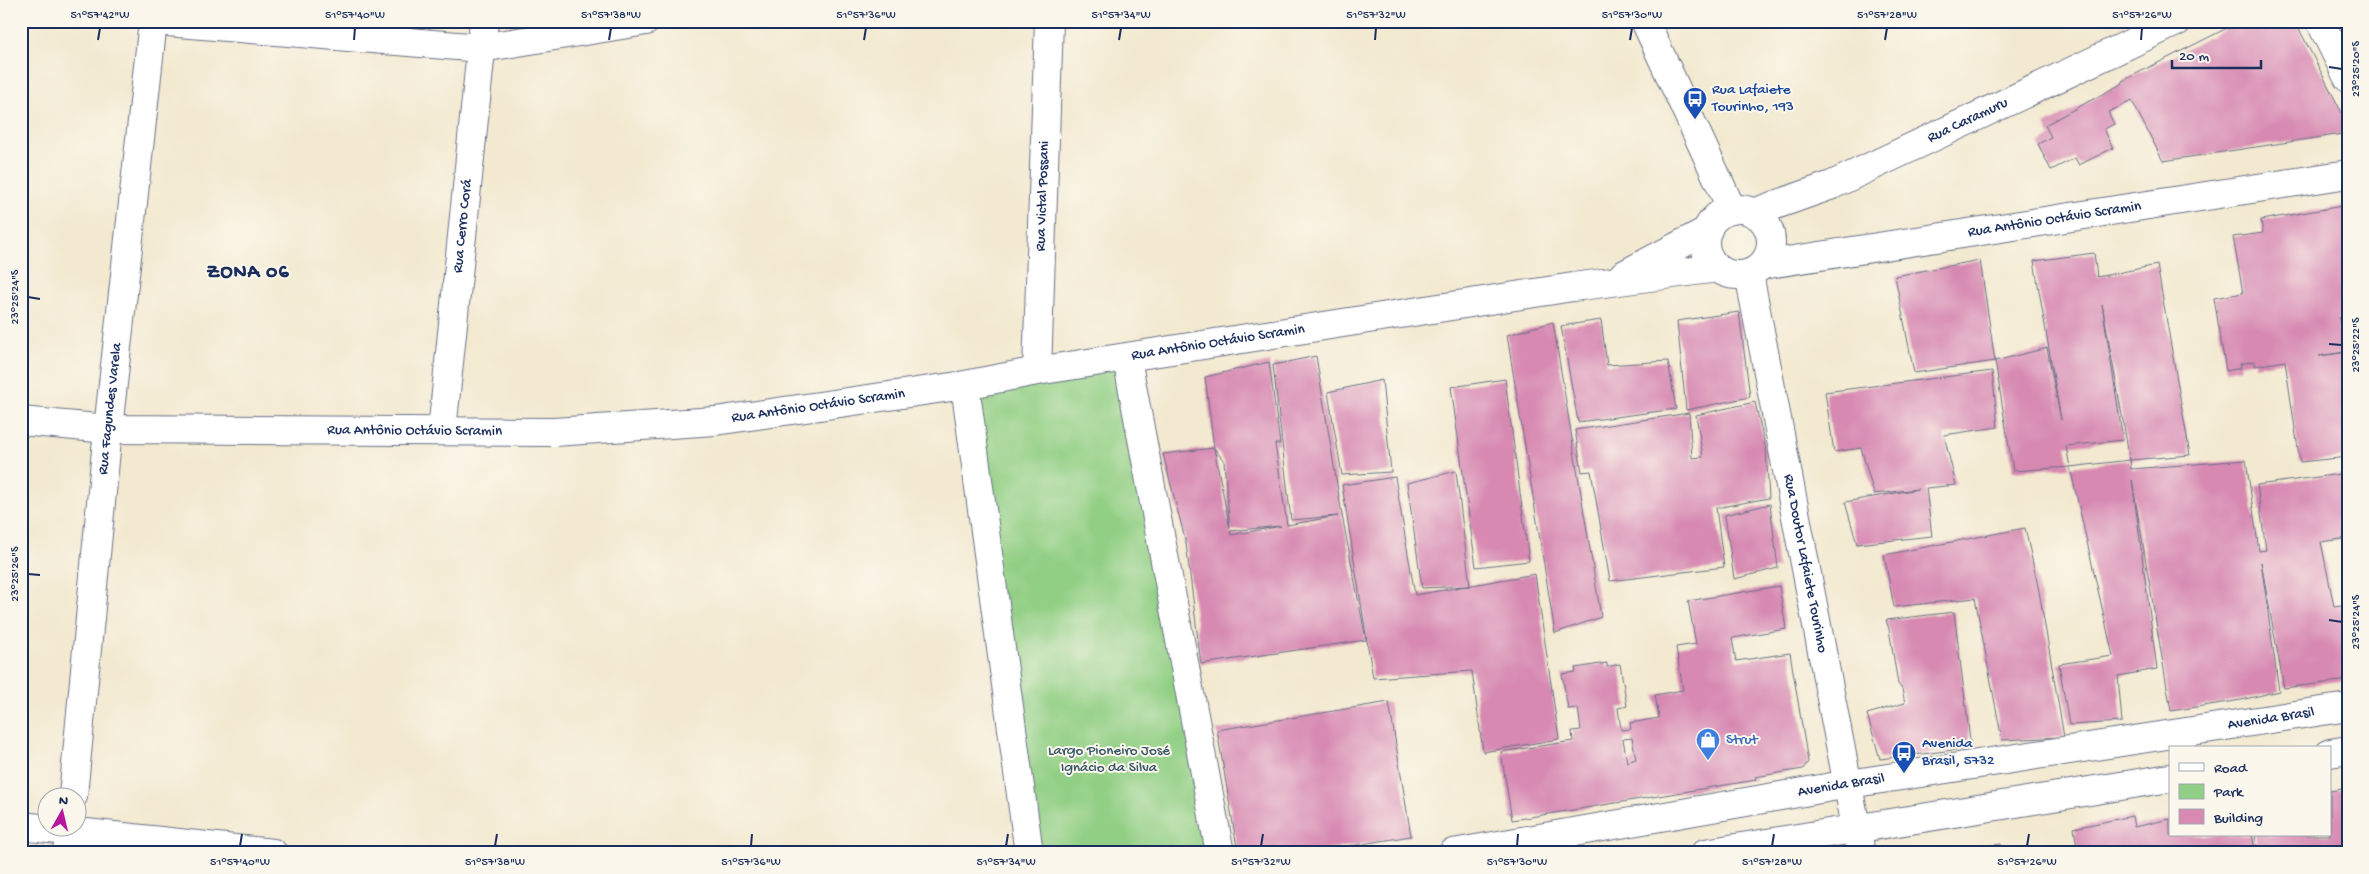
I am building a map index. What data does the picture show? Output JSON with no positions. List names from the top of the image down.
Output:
{
  "streets": {
    "street": [
      "Rua Caramuru",
      "Rua Victal Possani",
      "Rua Antônio Octávio Scramin",
      "Rua Cerro Corá",
      "Rua Fagundes Varela",
      "Rua Doutor Lafaiete Tourinho",
      "Avenida Brasil"
    ]
  },
  "crossings": [
    ["Rua Caramuru", "Rua Antônio Octávio Scramin"],
    ["Rua Caramuru", "Rua Doutor Lafaiete Tourinho"],
    ["Rua Victal Possani", "Rua Antônio Octávio Scramin"],
    ["Rua Antônio Octávio Scramin", "Rua Cerro Corá"],
    ["Rua Antônio Octávio Scramin", "Rua Fagundes Varela"],
    ["Rua Antônio Octávio Scramin", "Rua Doutor Lafaiete Tourinho"],
    ["Rua Doutor Lafaiete Tourinho", "Avenida Brasil"]
  ],
  "districts": ["ZONA 06"],
  "parks": ["Largo Pioneiro José Ignácio da Silva"],
  "places": {
    "bus stop": ["Rua Lafaiete Tourinho, 193", "Avenida Brasil, 5732"],
    "shop": ["Strut"]
  },
  "legend": ["Road", "Park", "Building"],
  "scale_bar": "20 m",
  "north": "top",
  "coordinates": [
    "51°57'42\"W",
    "51°57'40\"W",
    "51°57'38\"W",
    "51°57'36\"W",
    "51°57'34\"W",
    "51°57'32\"W",
    "51°57'30\"W",
    "51°57'28\"W",
    "51°57'26\"W",
    "23°25'20\"S",
    "23°25'24\"S",
    "23°25'22\"S",
    "23°25'26\"S"
  ]
}
